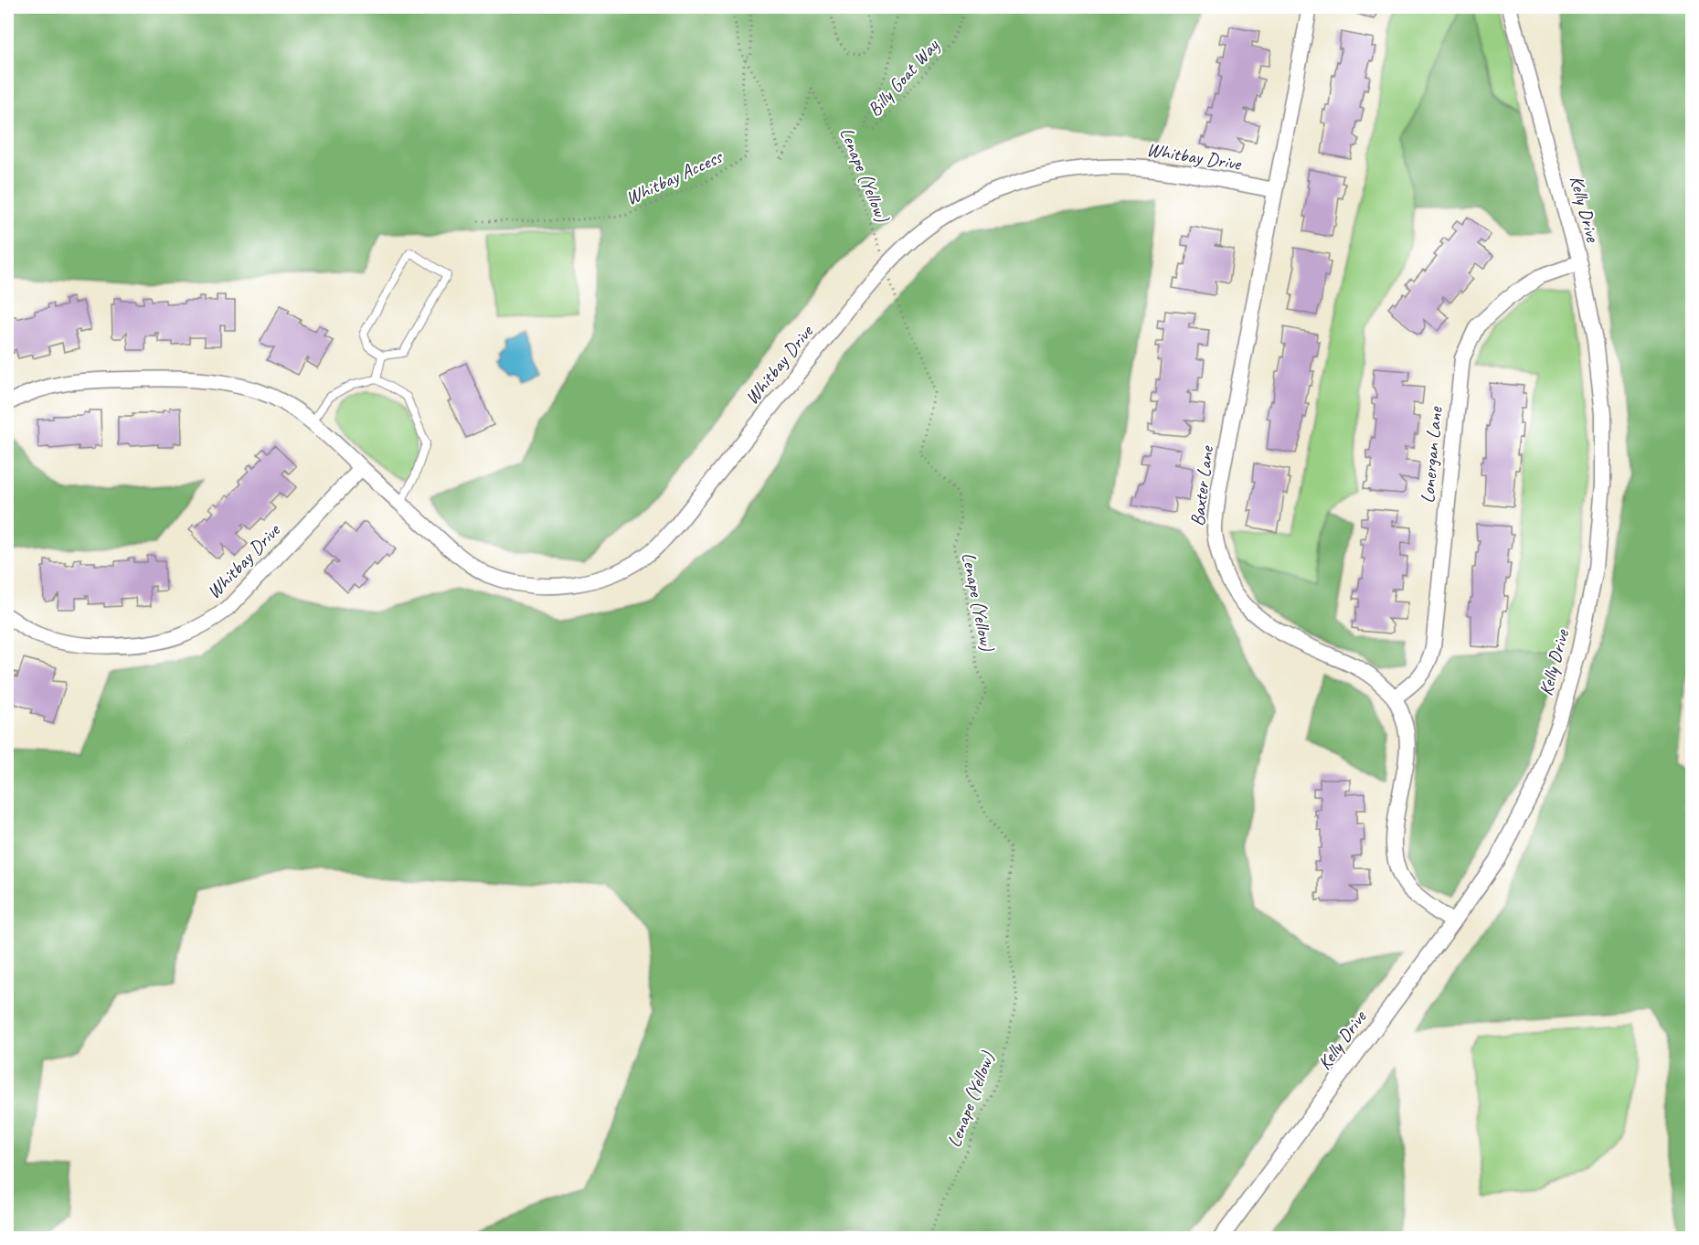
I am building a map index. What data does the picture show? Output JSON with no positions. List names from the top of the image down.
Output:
{
  "streets": {
    "street": [
      "Whitbay Drive",
      "Kelly Drive",
      "Lonergan Lane",
      "Baxter Lane"
    ],
    "path": ["Billy Goat Way", "Lenape (Yellow)", "Whitbay Access"]
  },
  "crossings": [
    ["Whitbay Drive", "Lenape (Yellow)"],
    ["Whitbay Drive", "Baxter Lane"],
    ["Lenape (Yellow)", "Whitbay Access"],
    ["Kelly Drive", "Lonergan Lane"],
    ["Kelly Drive", "Baxter Lane"],
    ["Lonergan Lane", "Baxter Lane"]
  ]
}
